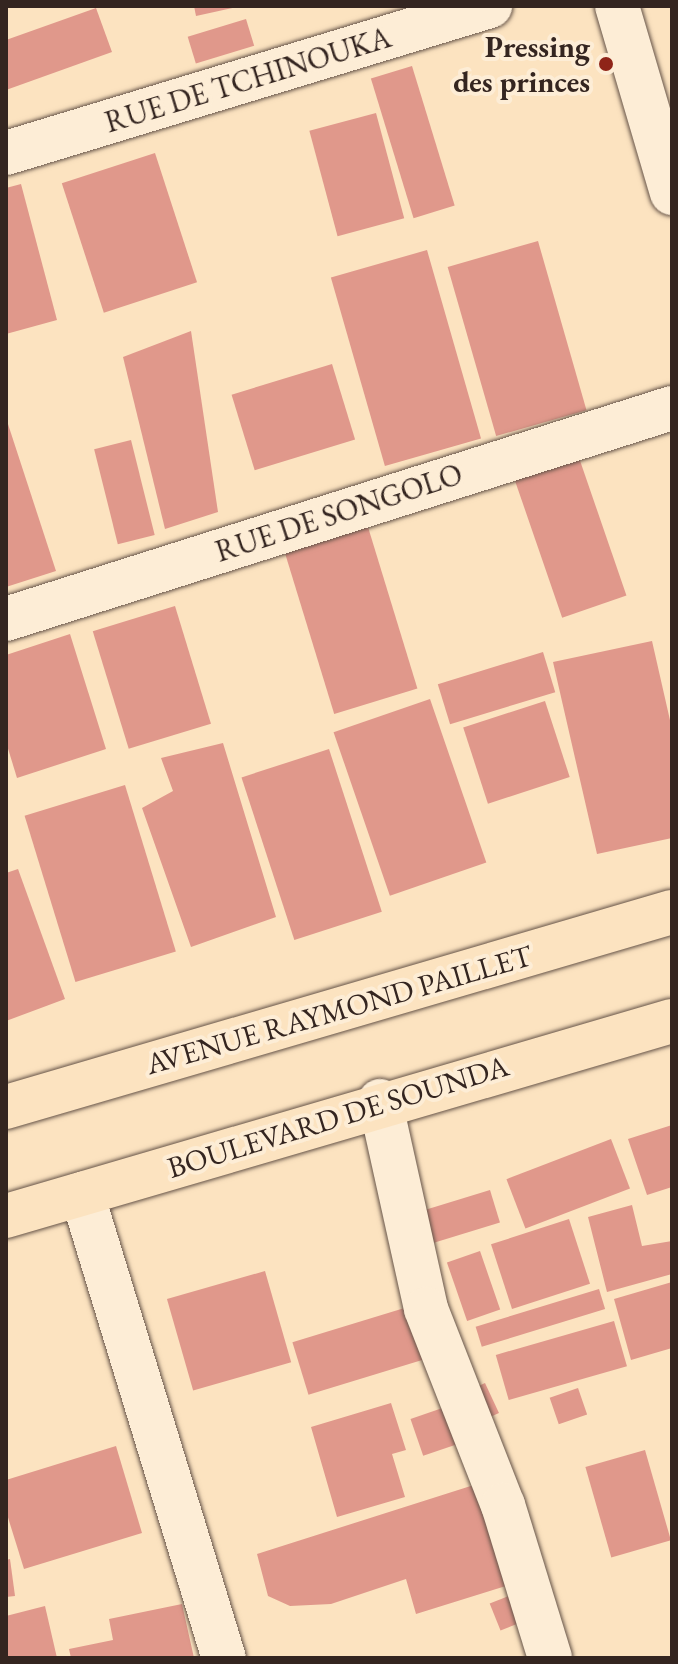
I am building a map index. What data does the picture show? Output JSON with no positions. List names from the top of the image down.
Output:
{
  "streets": {
    "main road": ["AVENUE RAYMOND PAILLET", "BOULEVARD DE SOUNDA"],
    "street": ["RUE DE TCHINOUKA", "RUE DE SONGOLO"]
  },
  "places": ["Pressing des princes"]
}
